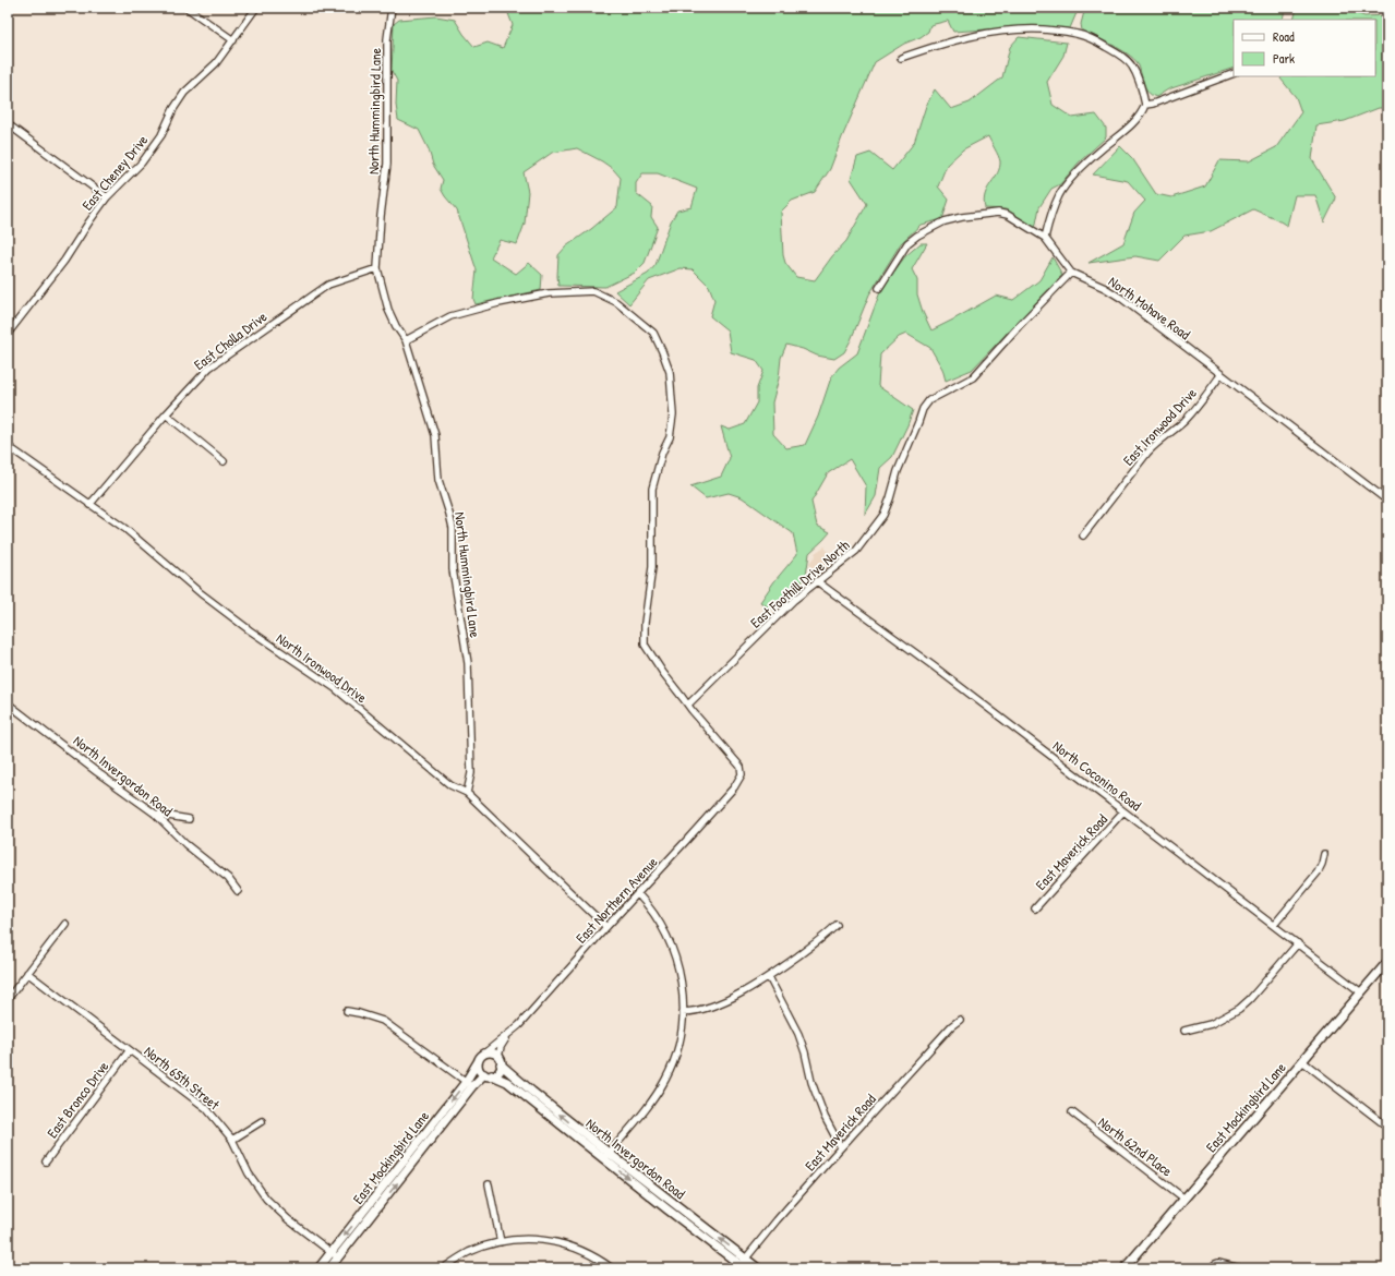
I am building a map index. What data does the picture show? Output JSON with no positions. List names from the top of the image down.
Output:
{
  "streets": {
    "street": [
      "North Hummingbird Lane",
      "East Cheney Drive",
      "North Mohave Road",
      "East Cholla Drive",
      "East Ironwood Drive",
      "East Foothill Drive North",
      "North Ironwood Drive",
      "North Invergordon Road",
      "North Coconino Road",
      "East Maverick Road",
      "East Northern Avenue",
      "North 65th Street",
      "East Bronco Drive",
      "East Mockingbird Lane",
      "North 62nd Place"
    ]
  },
  "crossings": [
    ["North Hummingbird Lane", "East Cholla Drive"],
    ["North Hummingbird Lane", "North Ironwood Drive"],
    ["North Mohave Road", "East Ironwood Drive"],
    ["North Mohave Road", "East Foothill Drive North"],
    ["East Cholla Drive", "North Ironwood Drive"],
    ["East Foothill Drive North", "North Coconino Road"],
    ["East Foothill Drive North", "East Northern Avenue"],
    ["North Ironwood Drive", "East Northern Avenue"],
    ["North Invergordon Road", "East Maverick Road"],
    ["North Invergordon Road", "East Northern Avenue"],
    ["North Invergordon Road", "East Mockingbird Lane"],
    ["North Coconino Road", "East Maverick Road"],
    ["North Coconino Road", "East Mockingbird Lane"],
    ["East Northern Avenue", "East Mockingbird Lane"],
    ["North 65th Street", "East Bronco Drive"],
    ["North 65th Street", "East Mockingbird Lane"],
    ["East Mockingbird Lane", "North 62nd Place"]
  ],
  "legend": ["Road", "Park"]
}
